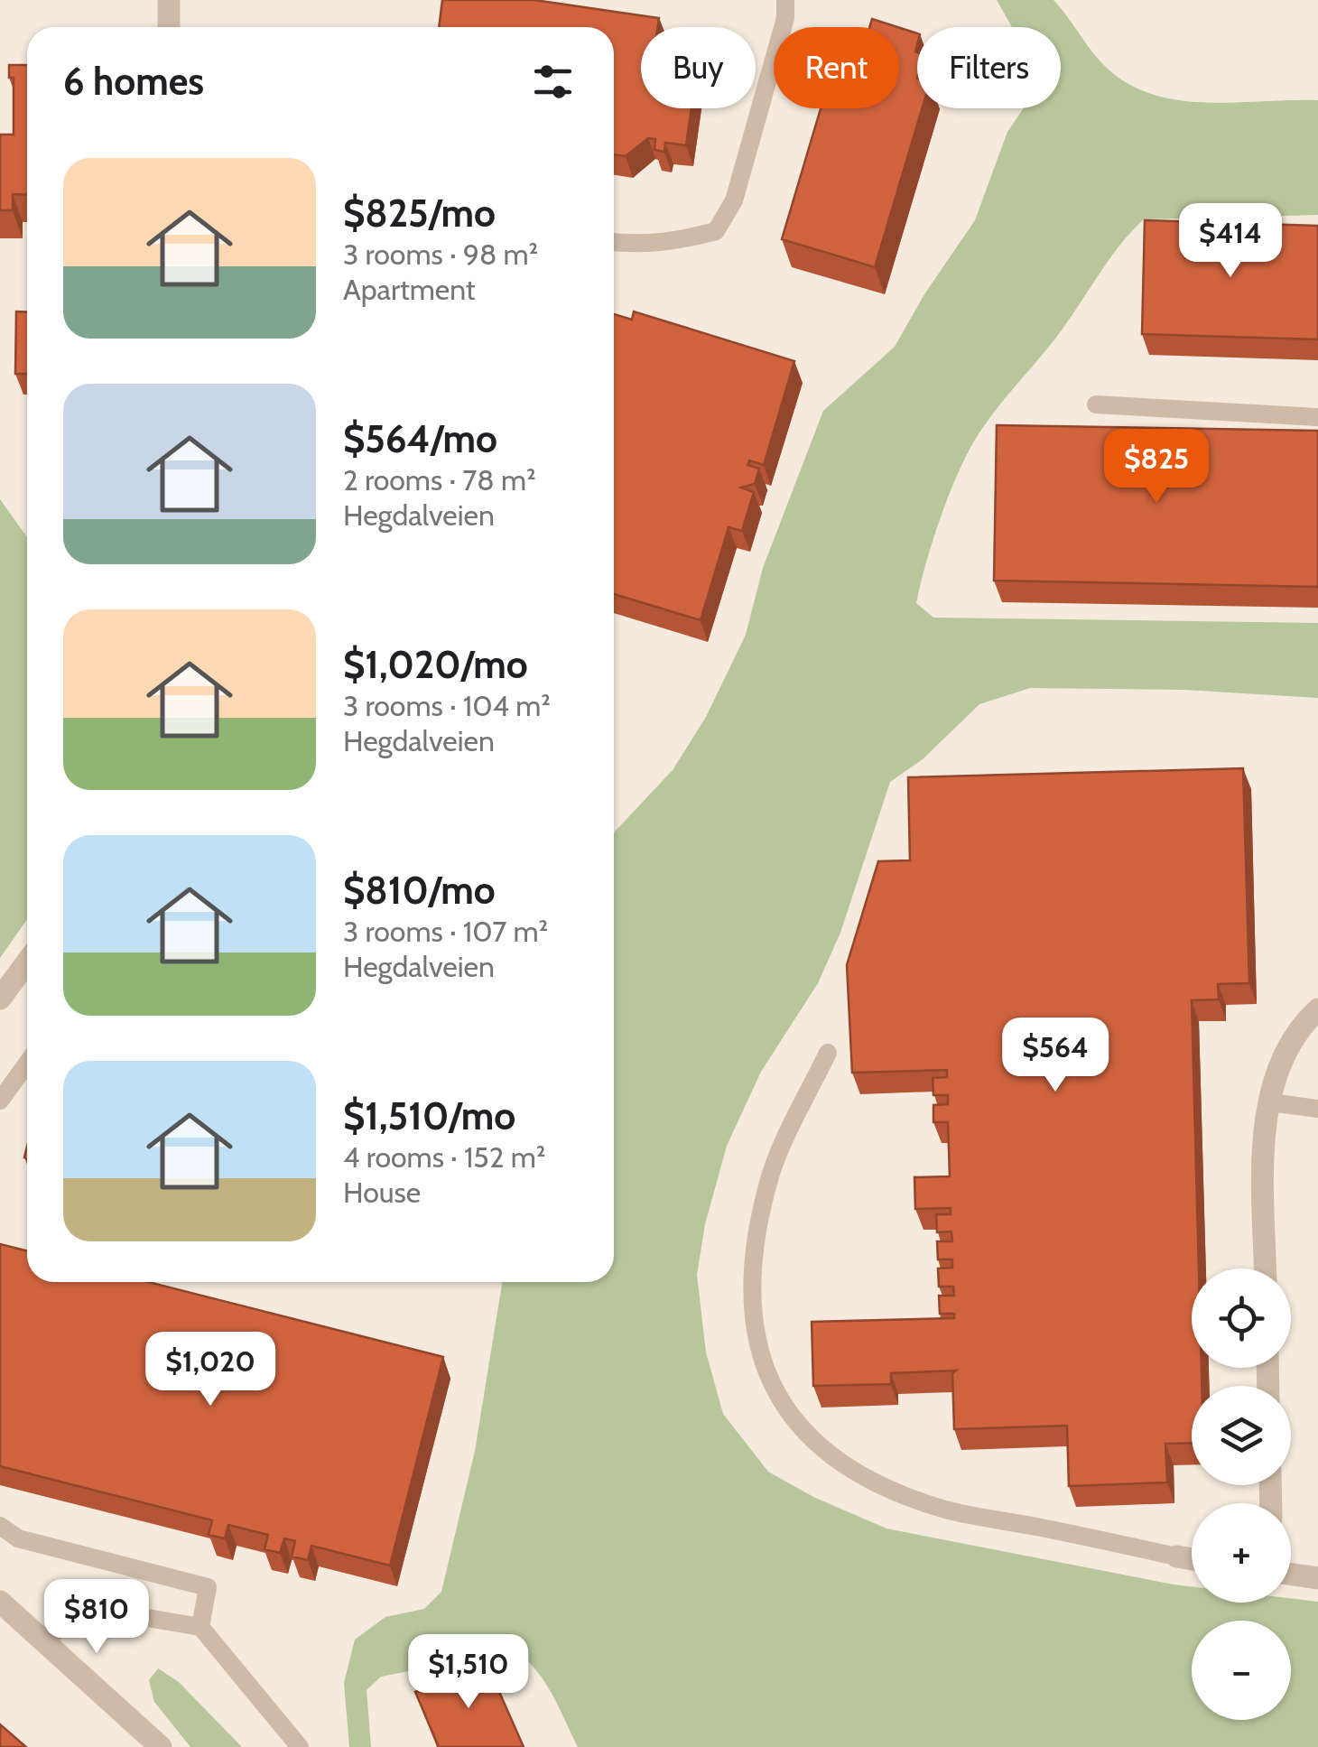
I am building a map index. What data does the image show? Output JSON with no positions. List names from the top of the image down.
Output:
{
  "page": {
    "chip": ["Buy", "Rent", "Filters"],
    "heading": "6 homes",
    "list": [
      {
        "name": "$825/mo",
        "note": "3 rooms · 98 m² · Apartment"
      },
      {
        "name": "$564/mo",
        "note": "2 rooms · 78 m² · Hegdalveien"
      },
      {
        "name": "$1,020/mo",
        "note": "3 rooms · 104 m² · Hegdalveien"
      },
      {
        "name": "$810/mo",
        "note": "3 rooms · 107 m² · Hegdalveien"
      },
      {
        "name": "$1,510/mo",
        "note": "4 rooms · 152 m² · House"
      }
    ],
    "price": [
      "$414",
      "$825",
      "$564",
      "$1,020",
      "$810",
      "$1,510"
    ],
    "map_buttons": ["+", "−"]
  }
}
